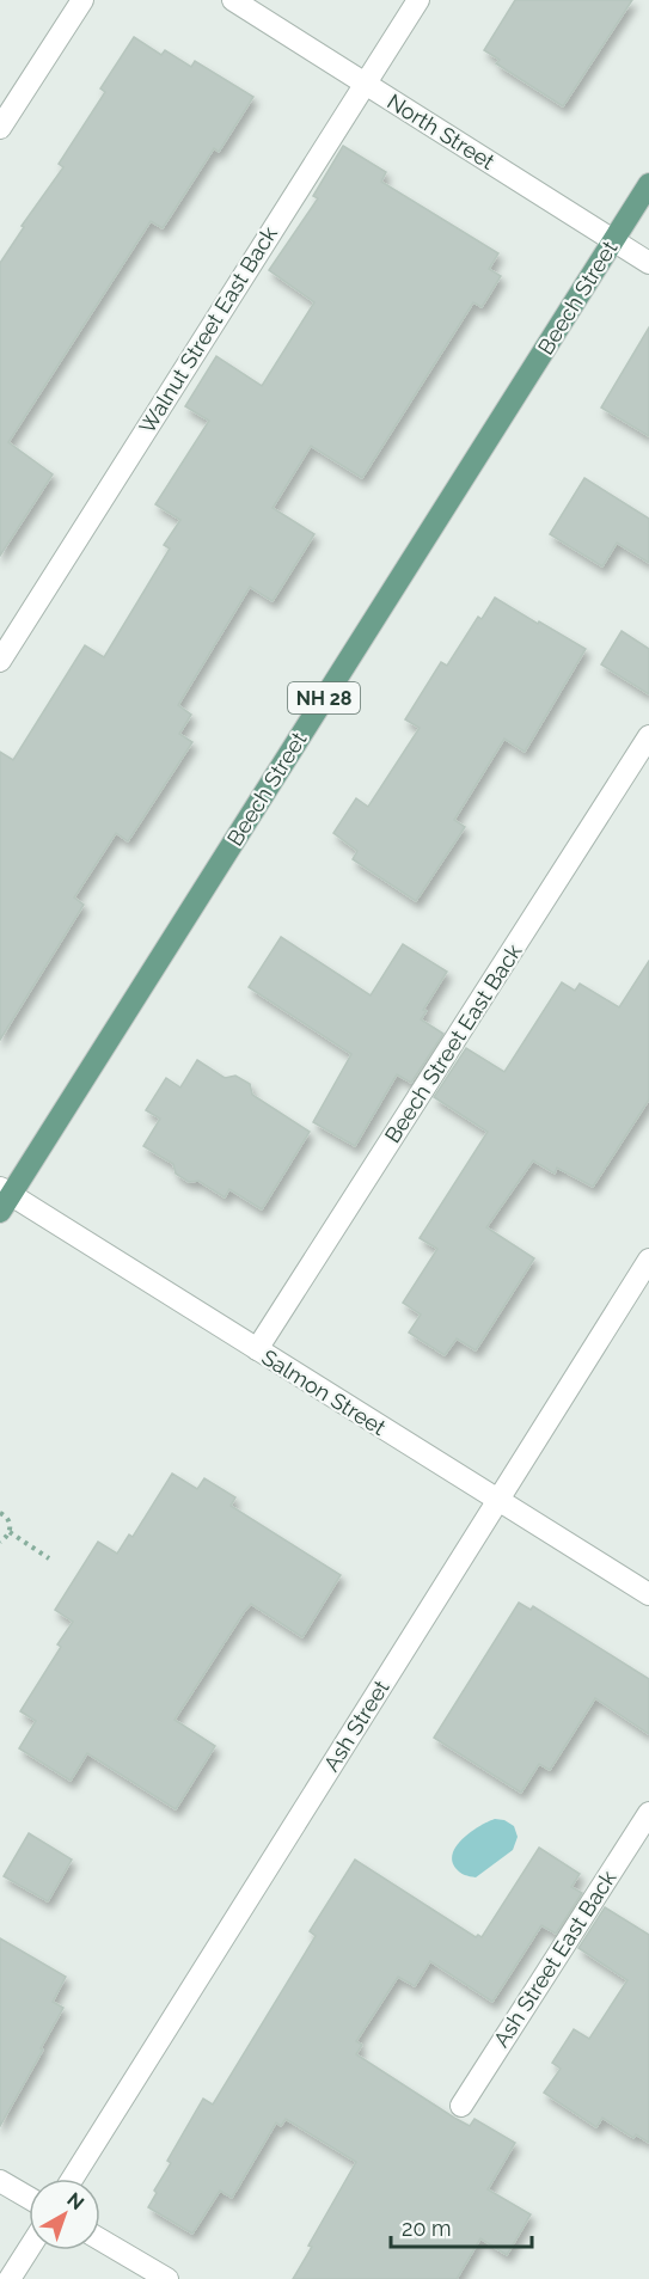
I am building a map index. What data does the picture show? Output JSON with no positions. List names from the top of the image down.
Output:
{
  "streets": {
    "main road": ["Beech Street", "NH 28"],
    "street": [
      "North Street",
      "Walnut Street East Back",
      "Beech Street East Back",
      "Salmon Street",
      "Ash Street",
      "Ash Street East Back"
    ]
  },
  "crossings": [
    ["North Street", "Beech Street"],
    ["North Street", "Walnut Street East Back"],
    ["Beech Street", "Salmon Street"],
    ["Beech Street East Back", "Salmon Street"],
    ["Salmon Street", "Ash Street"]
  ],
  "scale_bar": "20 m",
  "north": "top right"
}
